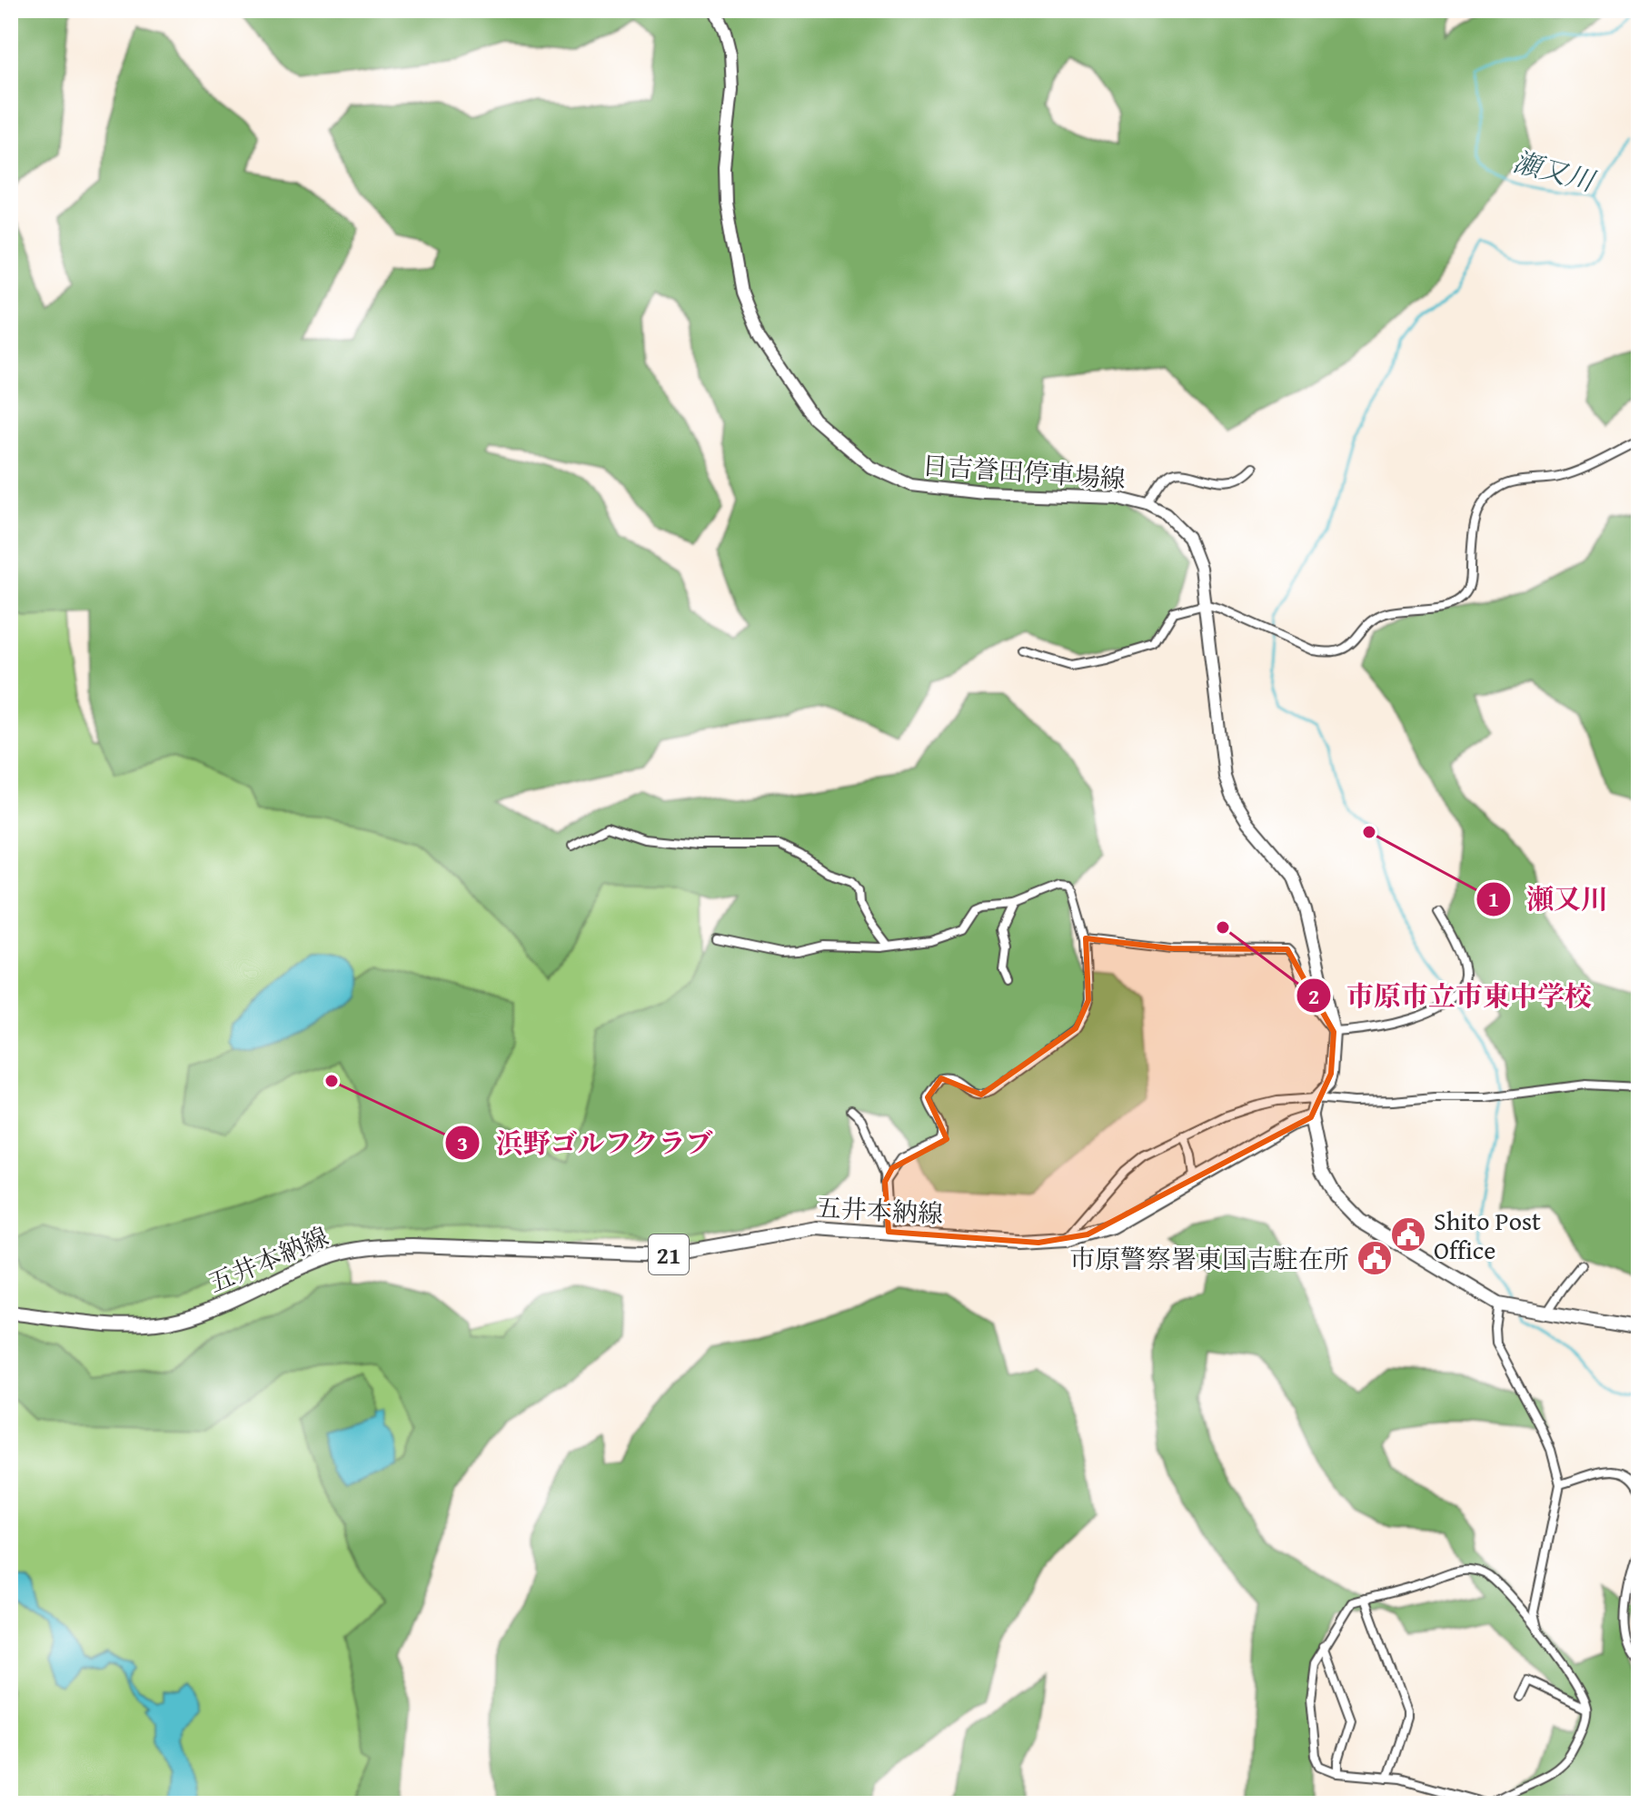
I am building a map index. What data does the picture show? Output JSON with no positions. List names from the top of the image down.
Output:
{
  "streets": {
    "main road": ["日吉誉田停車場線", "五井本納線", "21"]
  },
  "crossings": [
    ["日吉誉田停車場線", "五井本納線"]
  ],
  "water": ["瀬又川"],
  "places": {
    "other": ["瀬又川", "市原市立市東中学校", "浜野ゴルフクラブ"],
    "public building": ["Shito Post Office", "市原警察署東国吉駐在所"]
  }
}
